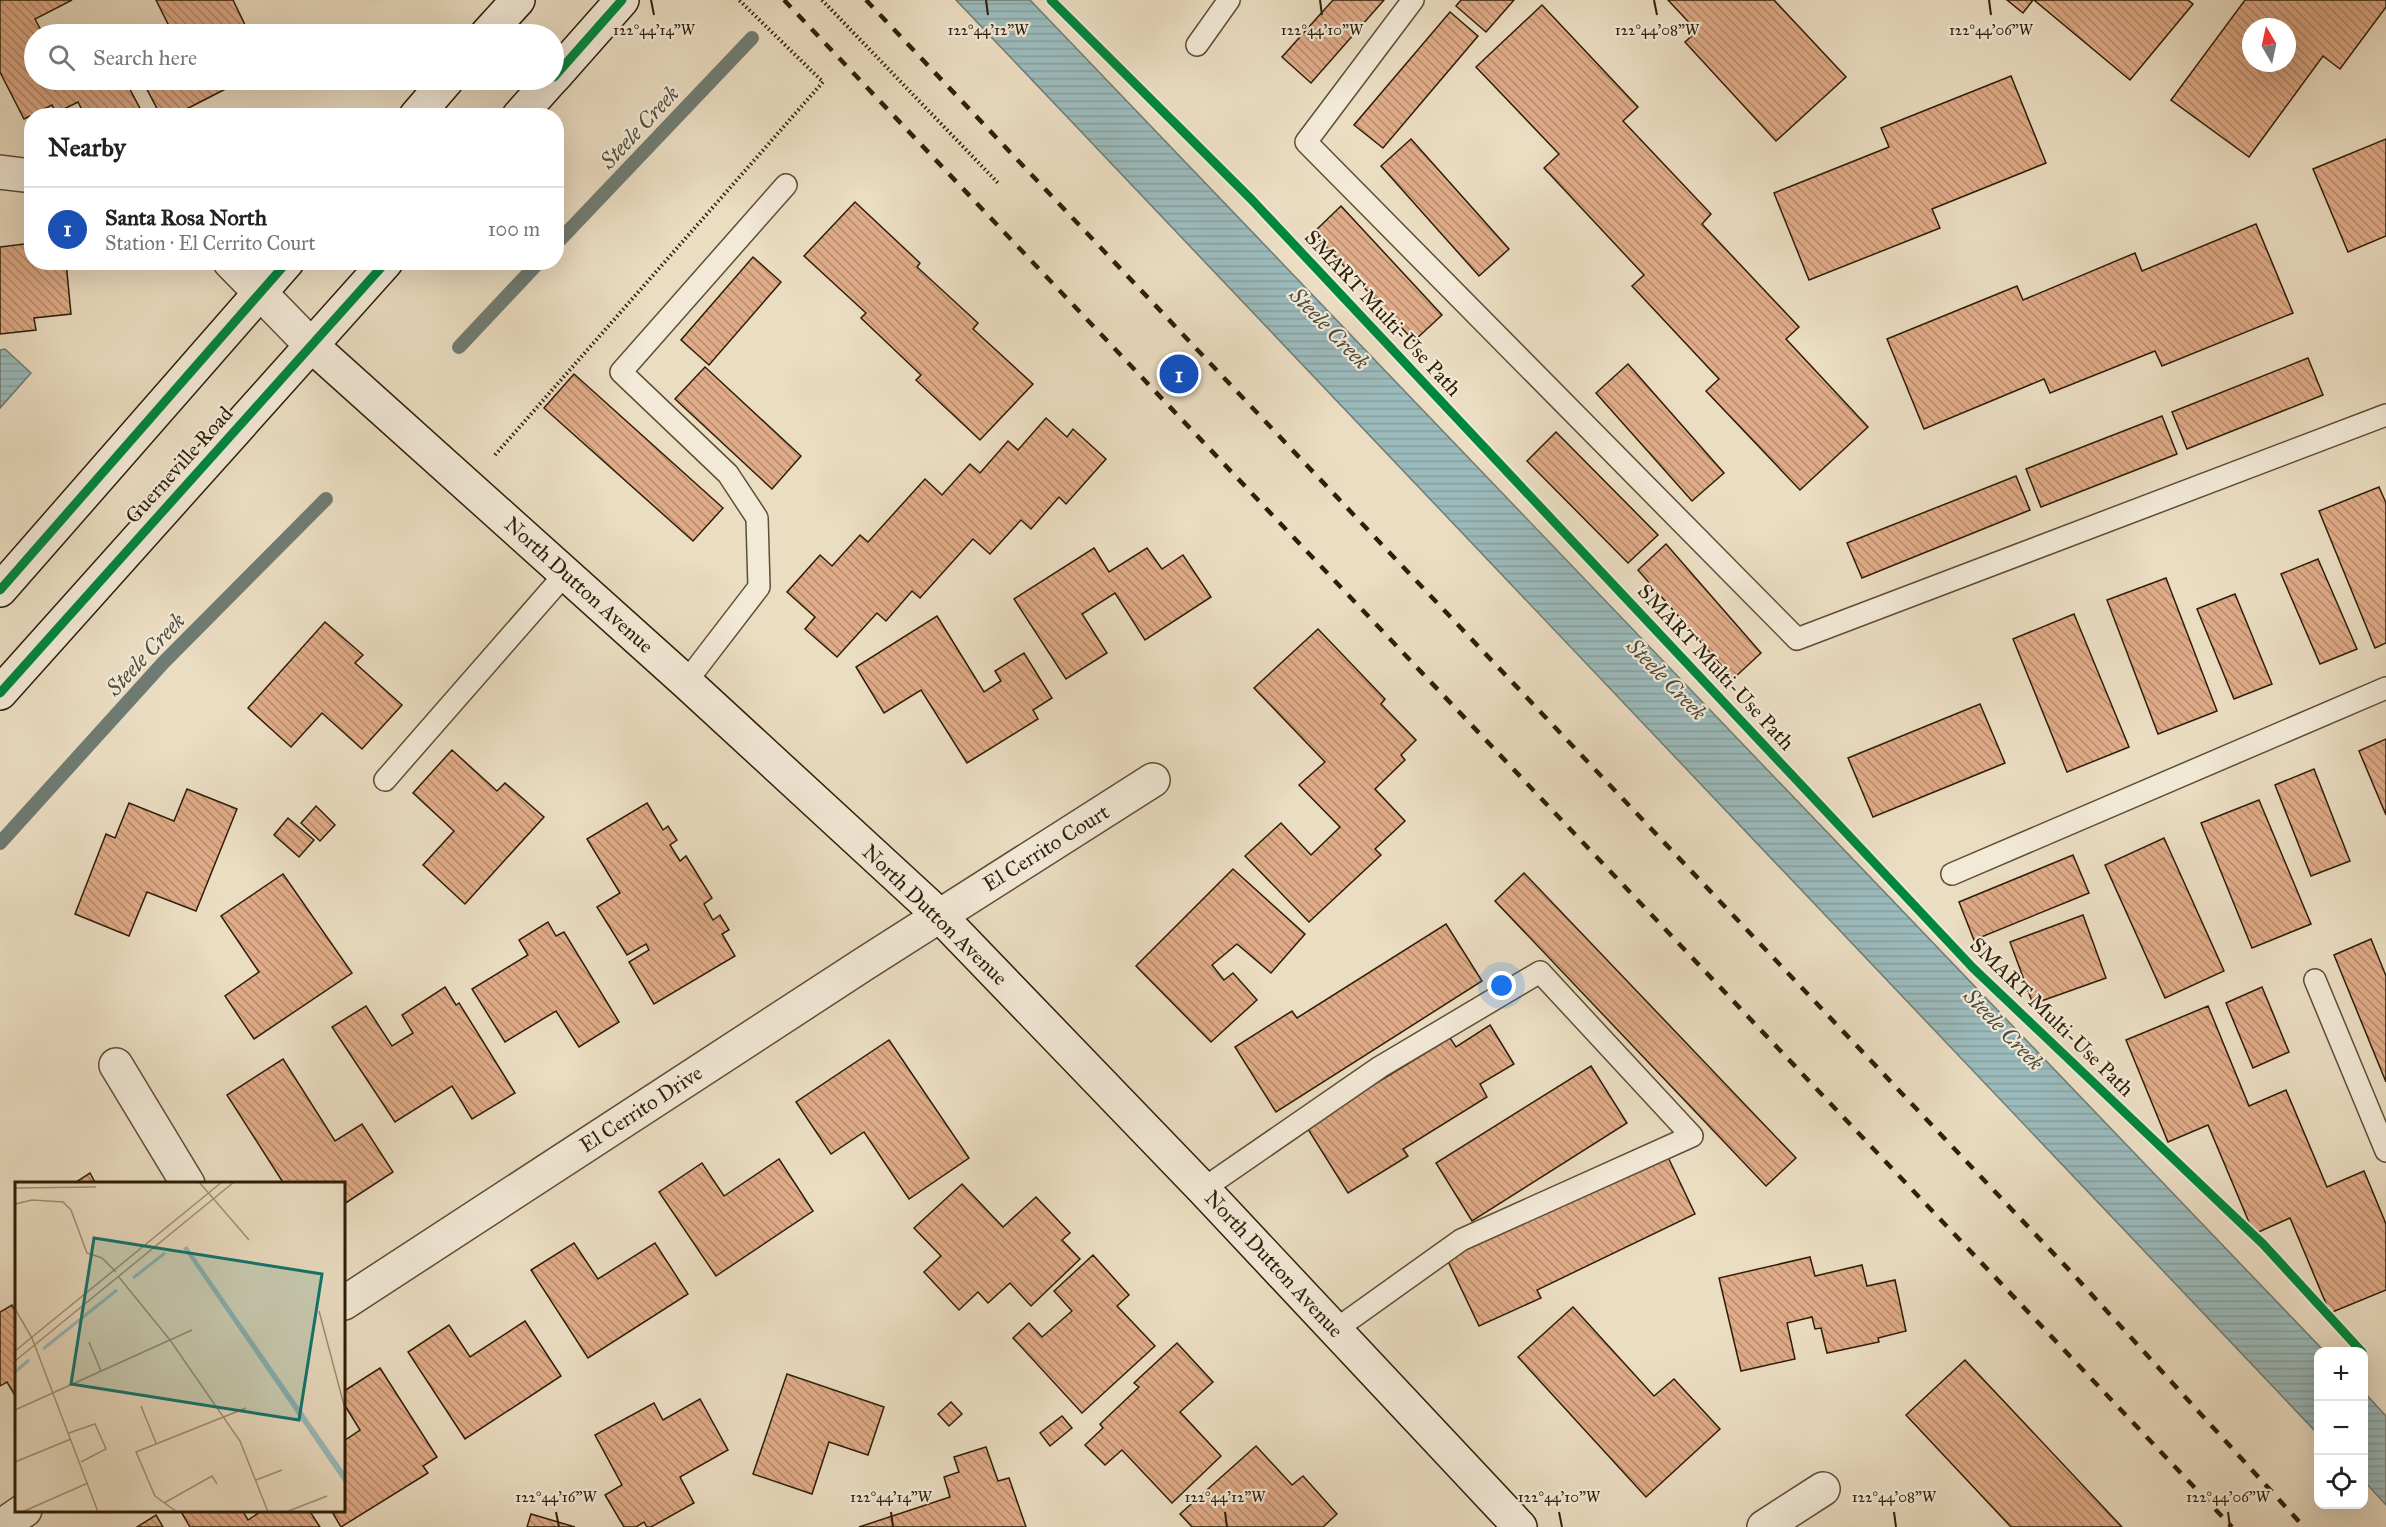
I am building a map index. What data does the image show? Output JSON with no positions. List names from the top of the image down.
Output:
{
  "streets": {
    "main road": [
      "Guerneville Road",
      "North Dutton Avenue",
      "El Cerrito Court",
      "El Cerrito Drive"
    ],
    "cycle path": ["SMART Multi-Use Path"]
  },
  "crossings": [
    ["Guerneville Road", "North Dutton Avenue"],
    ["North Dutton Avenue", "El Cerrito Court"],
    ["North Dutton Avenue", "El Cerrito Drive"],
    ["El Cerrito Court", "El Cerrito Drive"]
  ],
  "water": ["Steele Creek"],
  "north": "top",
  "page": {
    "search": "Search here",
    "heading": "Nearby",
    "list": [
      {
        "mark": "1",
        "name": "Santa Rosa North",
        "note": "Station · El Cerrito Court",
        "value": "100 m"
      }
    ],
    "pins": "1",
    "map_buttons": ["+", "−"]
  },
  "coordinates": [
    "122°44'14\"W",
    "122°44'12\"W",
    "122°44'10\"W",
    "122°44'08\"W",
    "122°44'06\"W",
    "122°44'16\"W"
  ]
}
